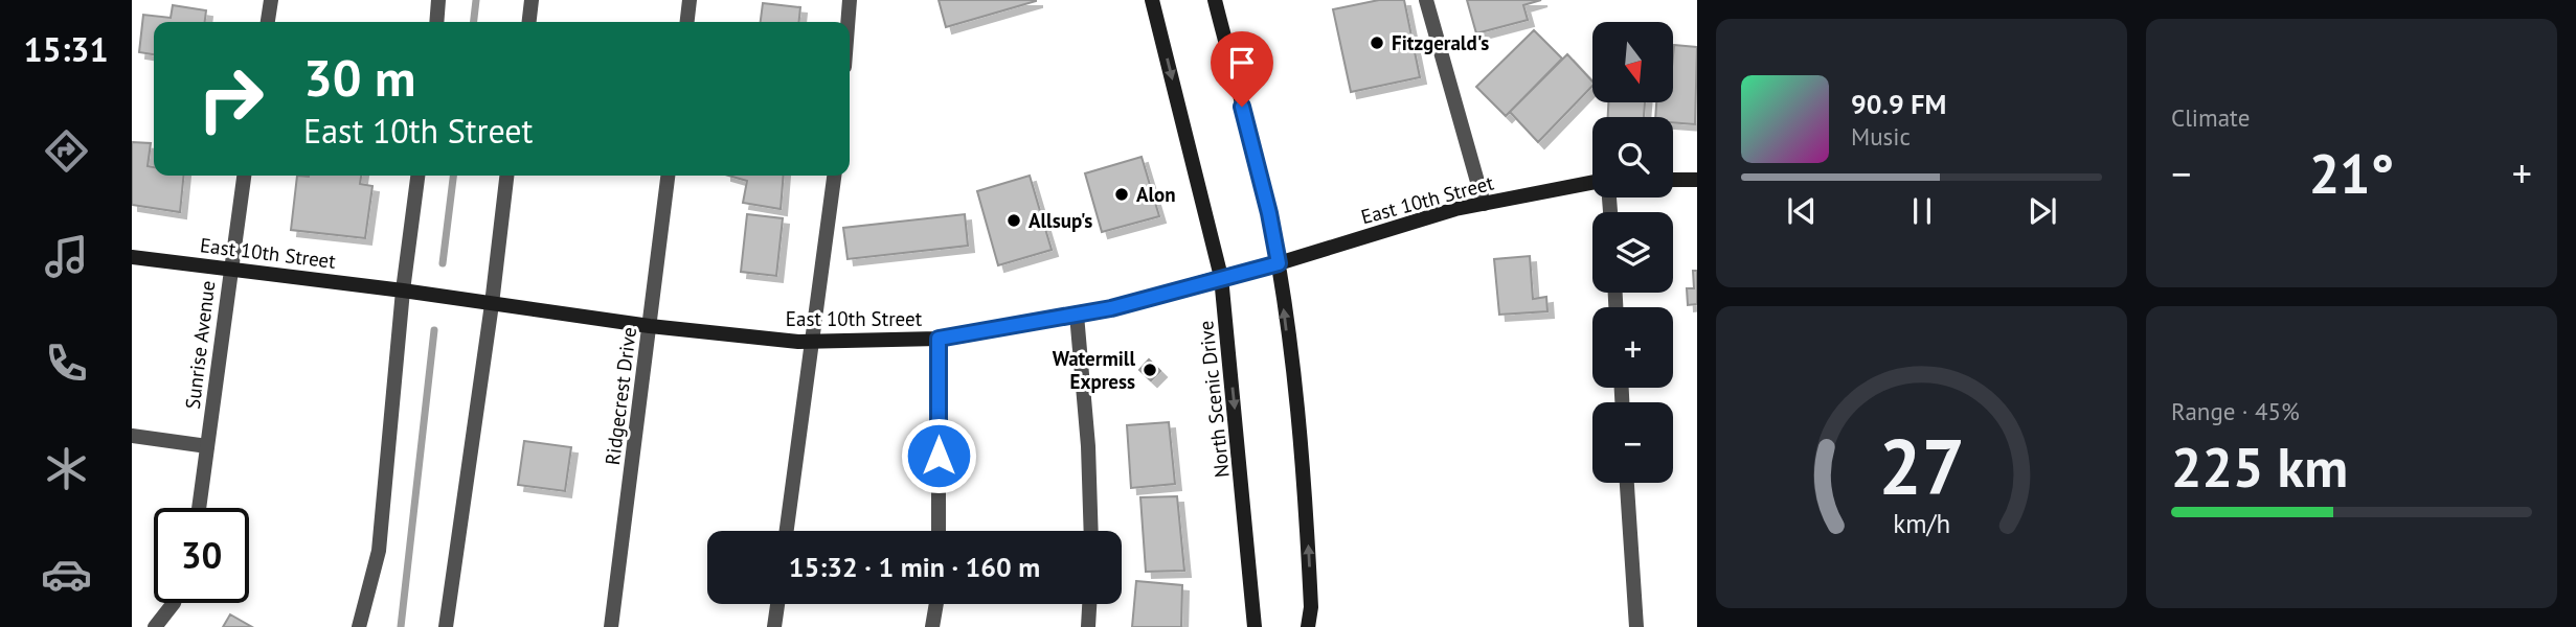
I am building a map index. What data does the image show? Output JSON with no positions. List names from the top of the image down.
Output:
{
  "streets": {
    "main road": ["East 10th Street", "North Scenic Drive"],
    "street": ["Sunrise Avenue", "Ridgecrest Drive"]
  },
  "crossings": [
    ["East 10th Street", "Sunrise Avenue"],
    ["East 10th Street", "Ridgecrest Drive"],
    ["East 10th Street", "North Scenic Drive"]
  ],
  "places": [
    "Fitzgerald's",
    "Alon",
    "Allsup's",
    "Watermill Express"
  ],
  "north": "bottom",
  "page": {
    "tabs": "15:31",
    "tile": [
      "Climate",
      ["Range · 45%", "225 km"]
    ],
    "map_buttons": ["+", "−"],
    "turn": ["30 m", "East 10th Street"],
    "song": ["90.9 FM", "Music"],
    "heat": ["−", "21°", "+"],
    "limit": "30",
    "trip": "15:32 · 1 min · 160 m",
    "gauge": ["27", "km/h"]
  }
}
